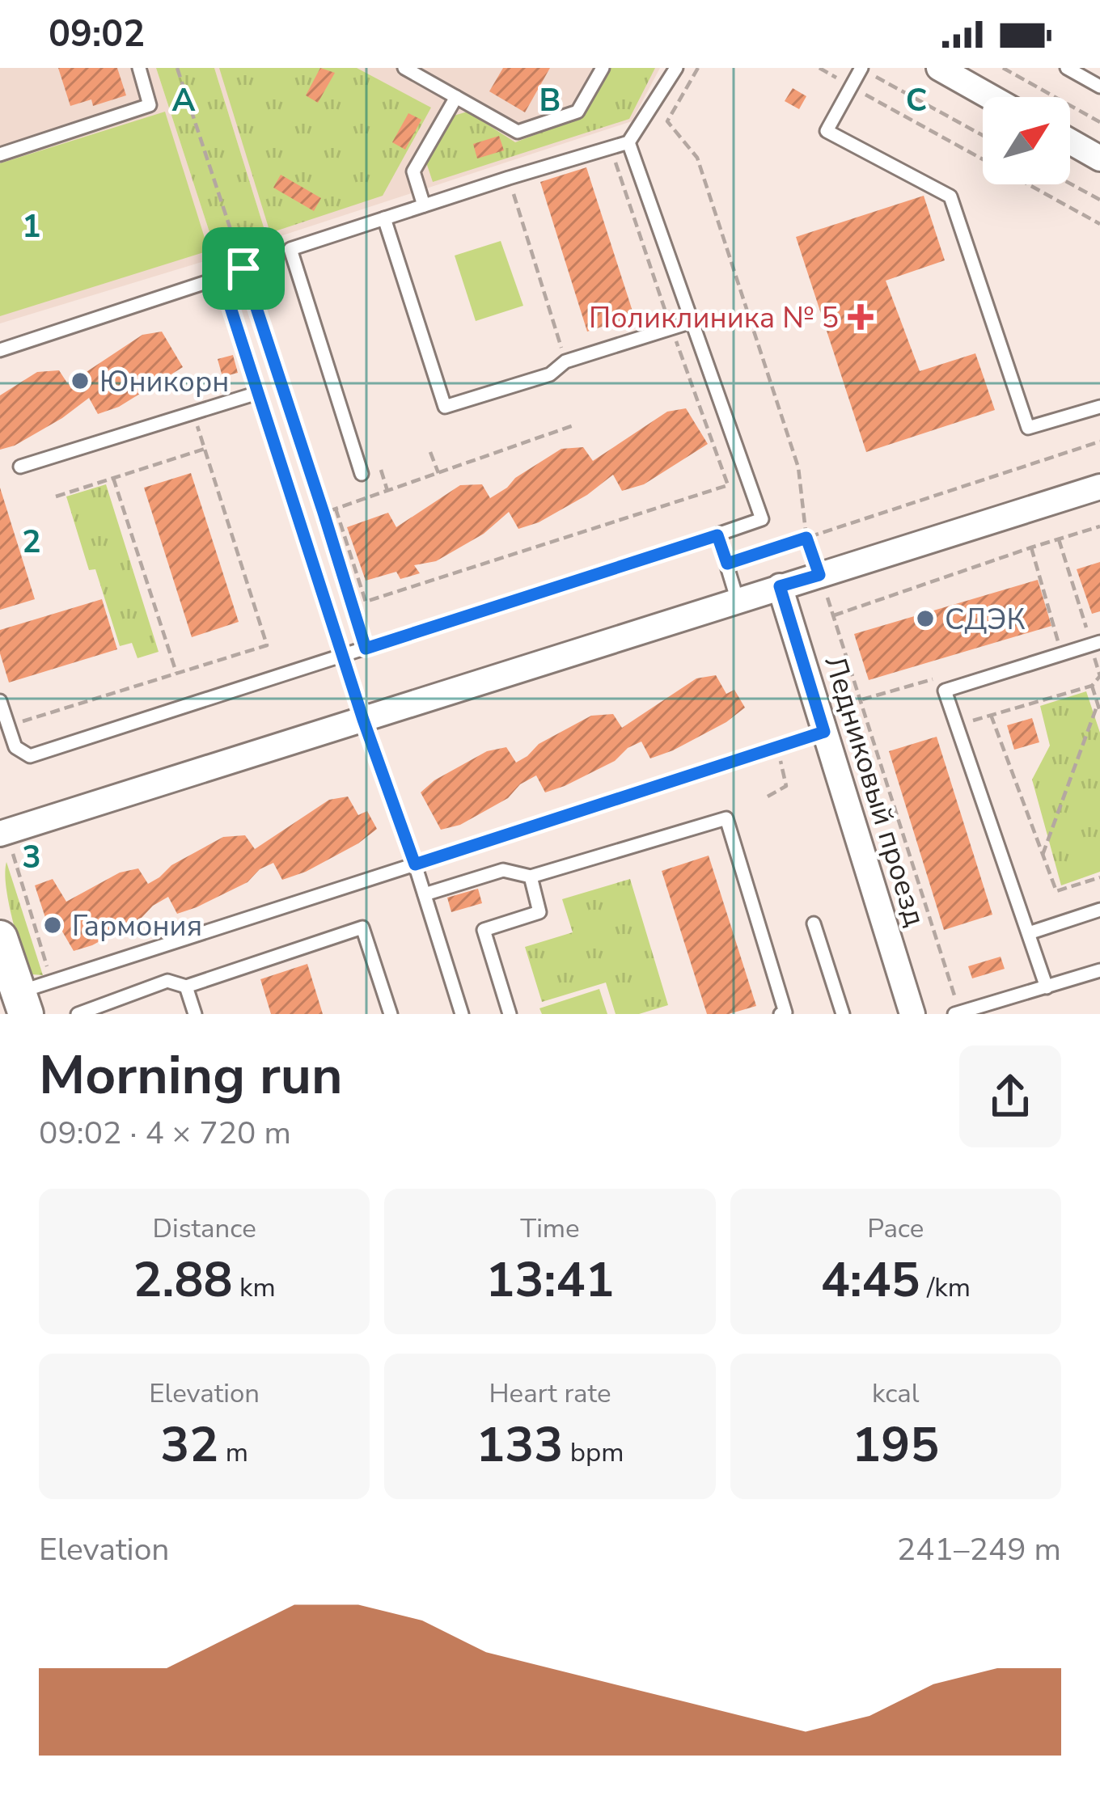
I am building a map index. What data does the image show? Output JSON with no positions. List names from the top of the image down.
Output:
{
  "streets": {
    "street": ["Ледниковый проезд"]
  },
  "places": {
    "health": ["Поликлиника № 5"],
    "other": ["Юникорн", "СДЭК", "Гармония"]
  },
  "north": "top right",
  "page": {
    "status": "09:02",
    "heading": ["Morning run", "09:02 · 4 × 720 m"],
    "stats": [
      ["Distance", "2.88 km"],
      ["Time", "13:41"],
      ["Pace", "4:45 /km"],
      ["Elevation", "32 m"],
      ["Heart rate", "133 bpm"],
      ["kcal", "195"]
    ],
    "chart": ["Elevation", "241–249 m"]
  },
  "grid": {
    "columns": ["A", "B", "C"],
    "rows": ["1", "2", "3"]
  }
}
